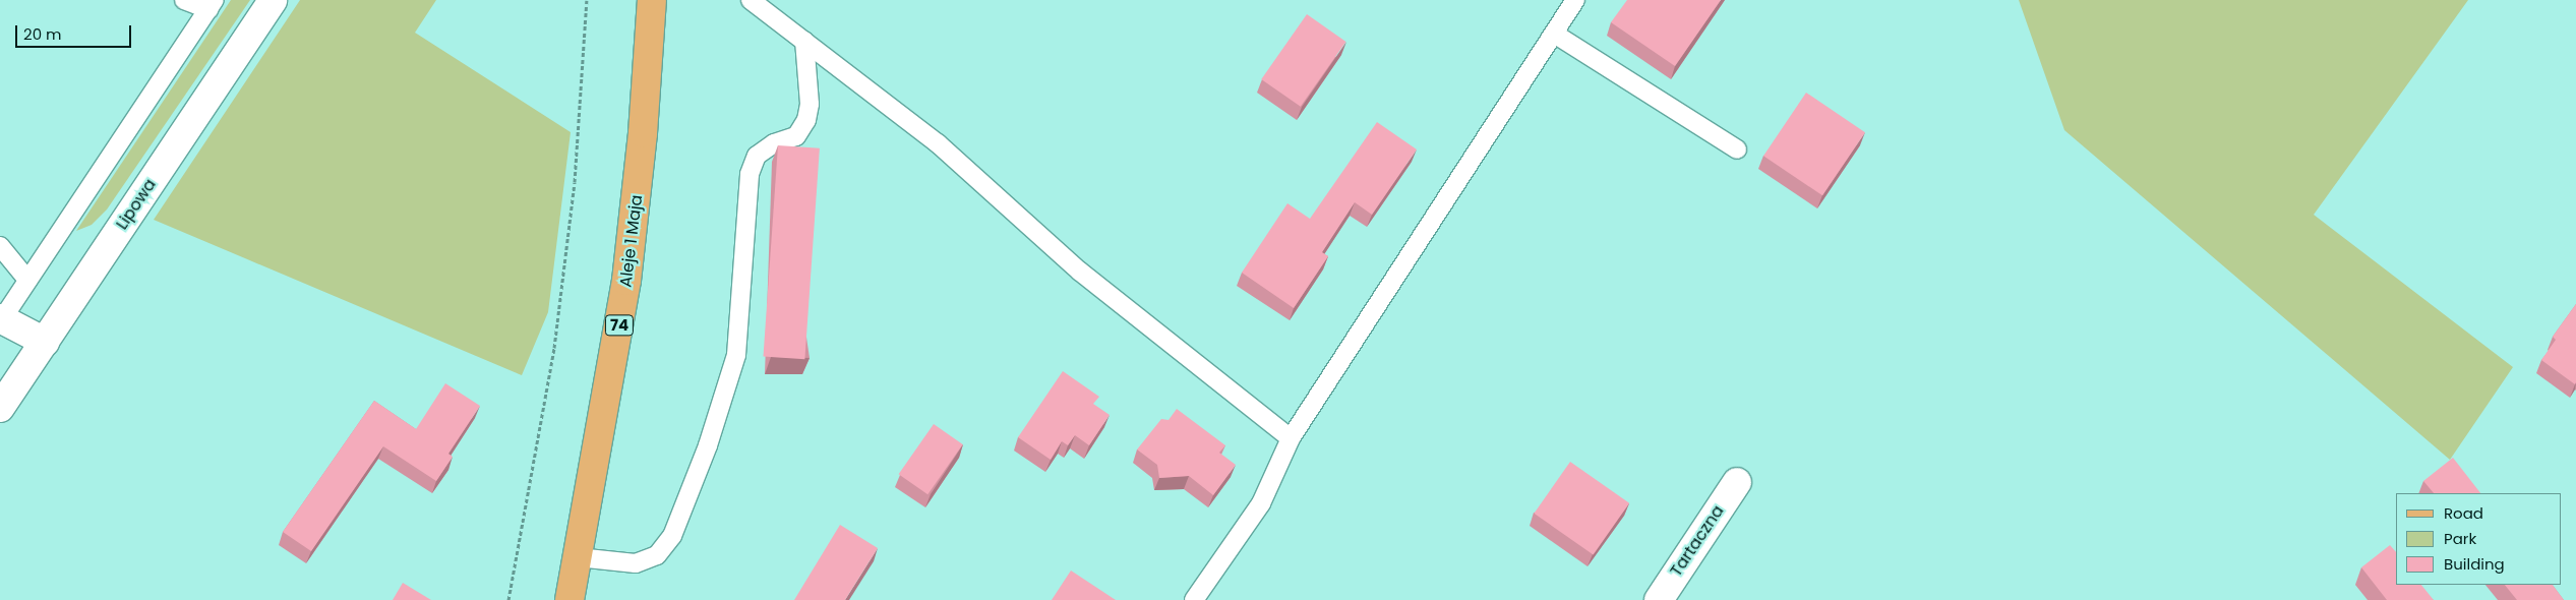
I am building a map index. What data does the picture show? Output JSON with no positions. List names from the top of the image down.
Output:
{
  "streets": {
    "main road": ["Aleje 1 Maja", "74"],
    "street": ["Lipowa", "Tartaczna"]
  },
  "legend": ["Road", "Park", "Building"],
  "scale_bar": "20 m"
}
